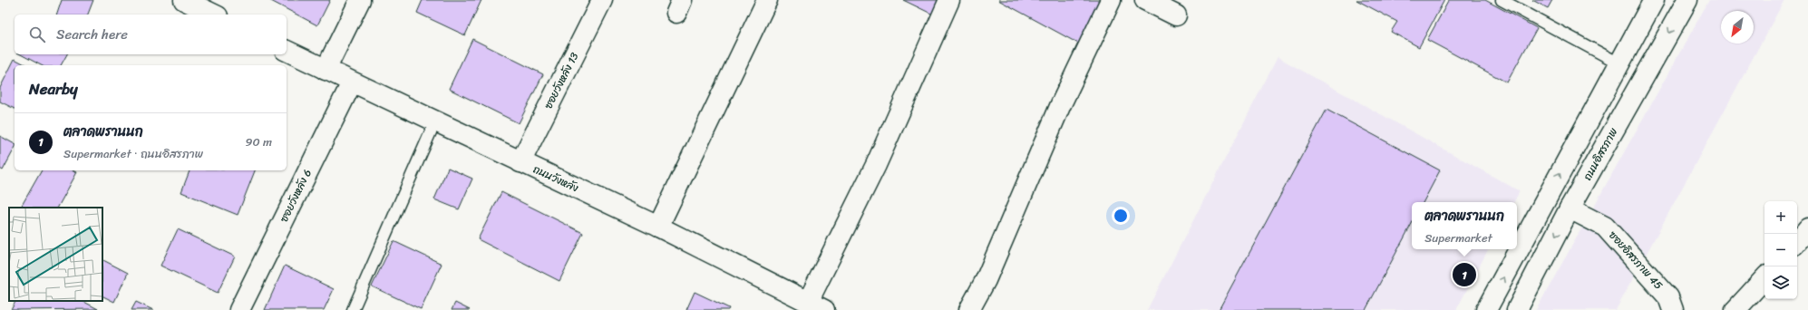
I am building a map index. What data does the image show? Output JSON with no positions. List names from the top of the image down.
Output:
{
  "streets": {
    "street": [
      "ซอยวังหลัง 13",
      "ถนนอิสรภาพ",
      "ถนนวังหลัง",
      "ซอยวังหลัง 6",
      "ซอยอิสรภาพ 45"
    ]
  },
  "crossings": [
    ["ซอยวังหลัง 13", "ถนนวังหลัง"],
    ["ถนนอิสรภาพ", "ซอยอิสรภาพ 45"],
    ["ถนนวังหลัง", "ซอยวังหลัง 6"]
  ],
  "north": "bottom left",
  "page": {
    "search": "Search here",
    "heading": "Nearby",
    "list": [
      {
        "mark": "1",
        "name": "ตลาดพรานนก",
        "note": "Supermarket · ถนนอิสรภาพ",
        "value": "90 m"
      }
    ],
    "map_buttons": ["+", "−"],
    "popup": ["ตลาดพรานนก", "Supermarket"],
    "pins": "1"
  }
}
